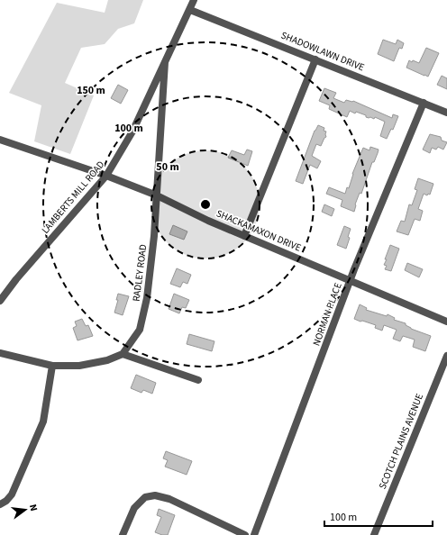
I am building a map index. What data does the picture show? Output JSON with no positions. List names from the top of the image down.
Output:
{
  "streets": {
    "street": [
      "SHADOWLAWN DRIVE",
      "LAMBERTS MILL ROAD",
      "SHACKAMAXON DRIVE",
      "RADLEY ROAD",
      "NORMAN PLACE",
      "SCOTCH PLAINS AVENUE"
    ]
  },
  "crossings": [
    ["SHADOWLAWN DRIVE", "LAMBERTS MILL ROAD"],
    ["SHADOWLAWN DRIVE", "NORMAN PLACE"],
    ["LAMBERTS MILL ROAD", "SHACKAMAXON DRIVE"],
    ["LAMBERTS MILL ROAD", "RADLEY ROAD"],
    ["SHACKAMAXON DRIVE", "RADLEY ROAD"],
    ["SHACKAMAXON DRIVE", "NORMAN PLACE"]
  ],
  "scale_bar": "100 m",
  "north": "right",
  "rings": ["150 m", "100 m", "50 m"]
}
